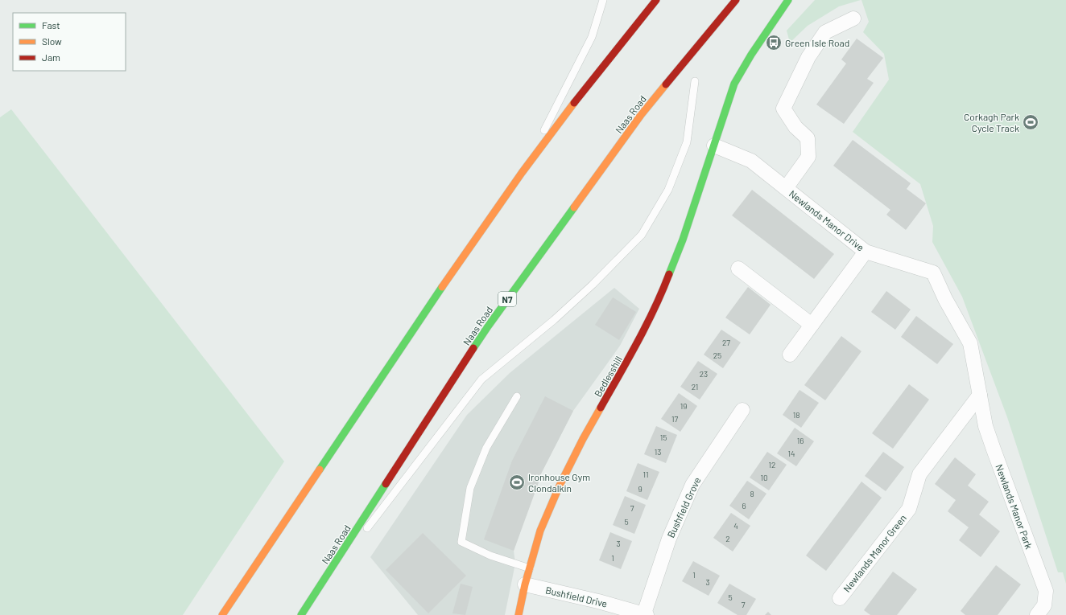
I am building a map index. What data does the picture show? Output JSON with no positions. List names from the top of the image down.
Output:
{
  "streets": {
    "main road": ["Naas Road", "N7", "Bedlesshill"],
    "street": [
      "Newlands Manor Drive",
      "Newlands Manor Park",
      "Bushfield Grove",
      "Newlands Manor Green",
      "Bushfield Drive"
    ]
  },
  "crossings": [
    ["Newlands Manor Drive", "Bedlesshill"],
    ["Newlands Manor Drive", "Newlands Manor Park"],
    ["Newlands Manor Drive", "Newlands Manor Green"],
    ["Bedlesshill", "Bushfield Drive"],
    ["Newlands Manor Park", "Newlands Manor Green"],
    ["Bushfield Grove", "Bushfield Drive"]
  ],
  "places": {
    "bus stop": ["Green Isle Road"],
    "sports": ["Corkagh Park Cycle Track", "Ironhouse Gym Clondalkin"]
  },
  "house_numbers": [
    "27",
    "25",
    "23",
    "21",
    "19",
    "18",
    "17",
    "15",
    "16",
    "13",
    "14",
    "12",
    "11",
    "10",
    "9",
    "8",
    "6",
    "7",
    "5",
    "4",
    "2",
    "3",
    "1",
    "1",
    "3",
    "5",
    "7"
  ],
  "legend": ["Fast", "Slow", "Jam"]
}
